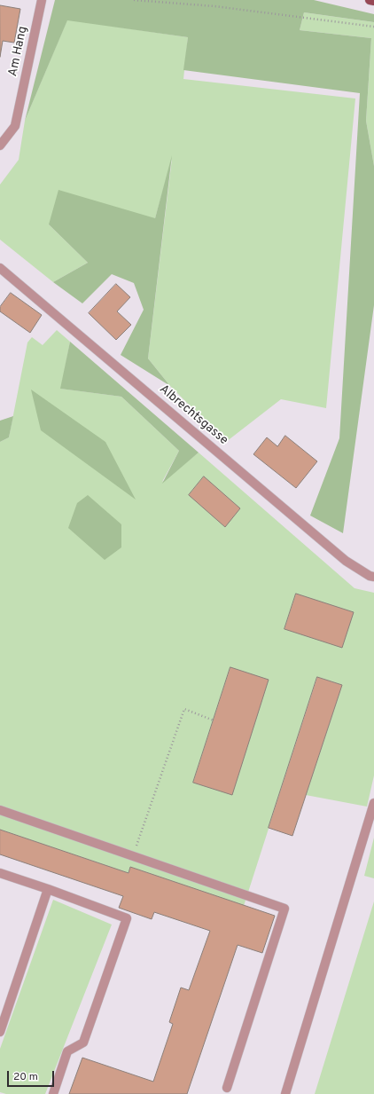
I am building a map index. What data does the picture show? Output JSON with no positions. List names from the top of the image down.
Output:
{
  "streets": {
    "street": ["Am Hang", "Albrechtsgasse"]
  },
  "scale_bar": "20 m"
}
